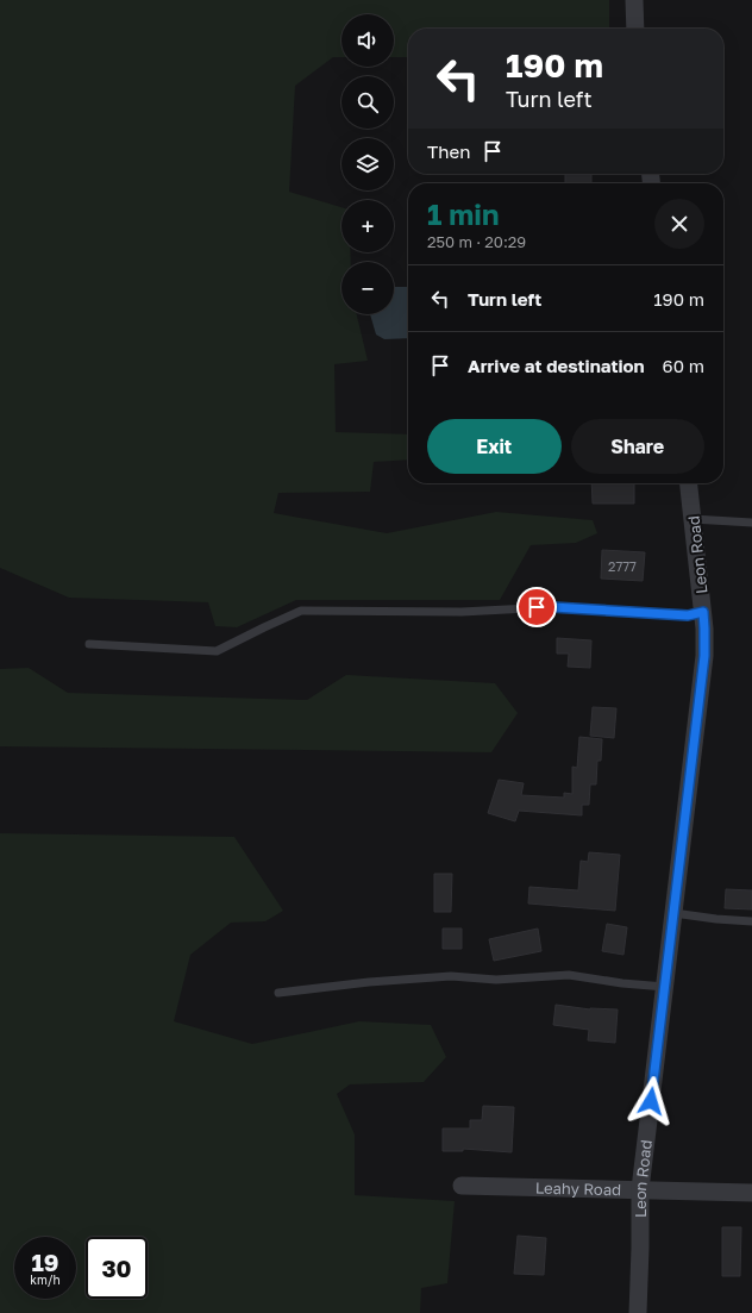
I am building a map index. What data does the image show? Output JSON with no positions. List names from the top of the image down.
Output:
{
  "streets": {
    "street": ["Leon Road", "Leahy Road"]
  },
  "crossings": [
    ["Leon Road", "Leahy Road"]
  ],
  "house_numbers": ["2777"],
  "page": {
    "map_buttons": ["+", "−"],
    "turn": ["190 m", "Turn left"],
    "then": "Then",
    "heading": ["1 min", "250 m · 20:29"],
    "list": [
      {
        "name": "Turn left",
        "value": "190 m"
      },
      {
        "name": "Arrive at destination",
        "value": "60 m"
      }
    ],
    "buttons": ["Exit", "Share"],
    "speed": "19 km/h",
    "limit": "30"
  }
}
